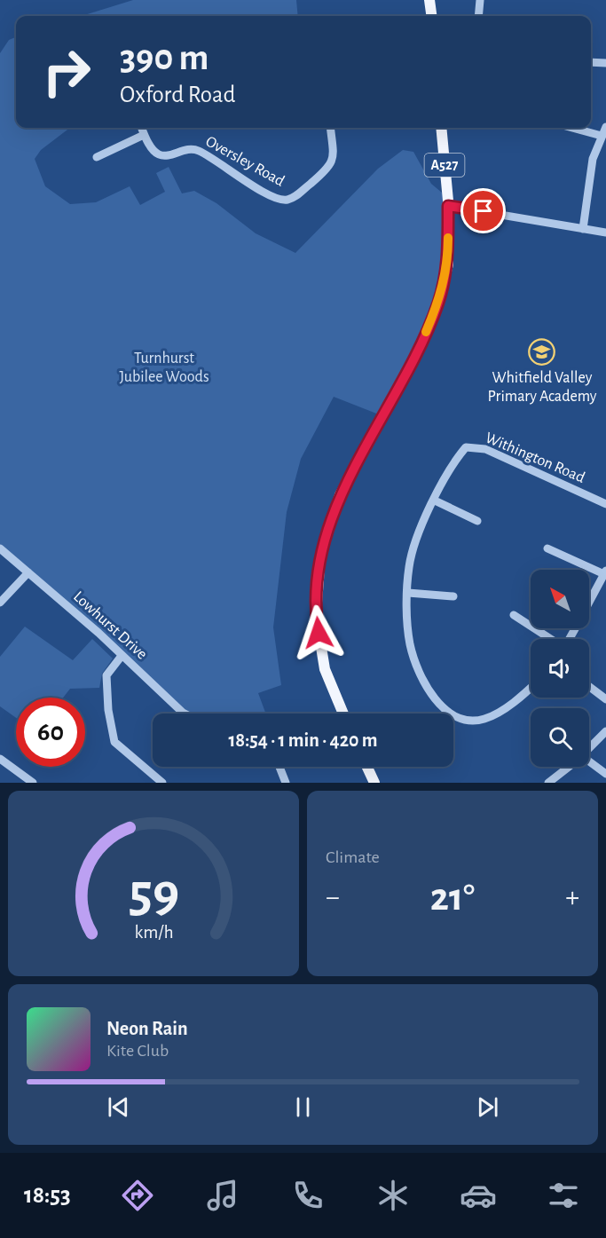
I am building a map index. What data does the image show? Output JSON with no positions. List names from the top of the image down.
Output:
{
  "streets": {
    "main road": ["A527"],
    "street": ["Oversley Road", "Withington Road", "Lowhurst Drive"]
  },
  "parks": ["Turnhurst Jubilee Woods"],
  "places": {
    "school or university": ["Whitfield Valley Primary Academy"]
  },
  "north": "top left",
  "page": {
    "turn": ["390 m", "Oxford Road"],
    "limit": "60",
    "trip": "18:54 · 1 min · 420 m",
    "tile": "Climate",
    "heat": ["−", "21°", "+"],
    "song": ["Neon Rain", "Kite Club"],
    "tabs": "18:53",
    "gauge": ["59", "km/h"]
  }
}
